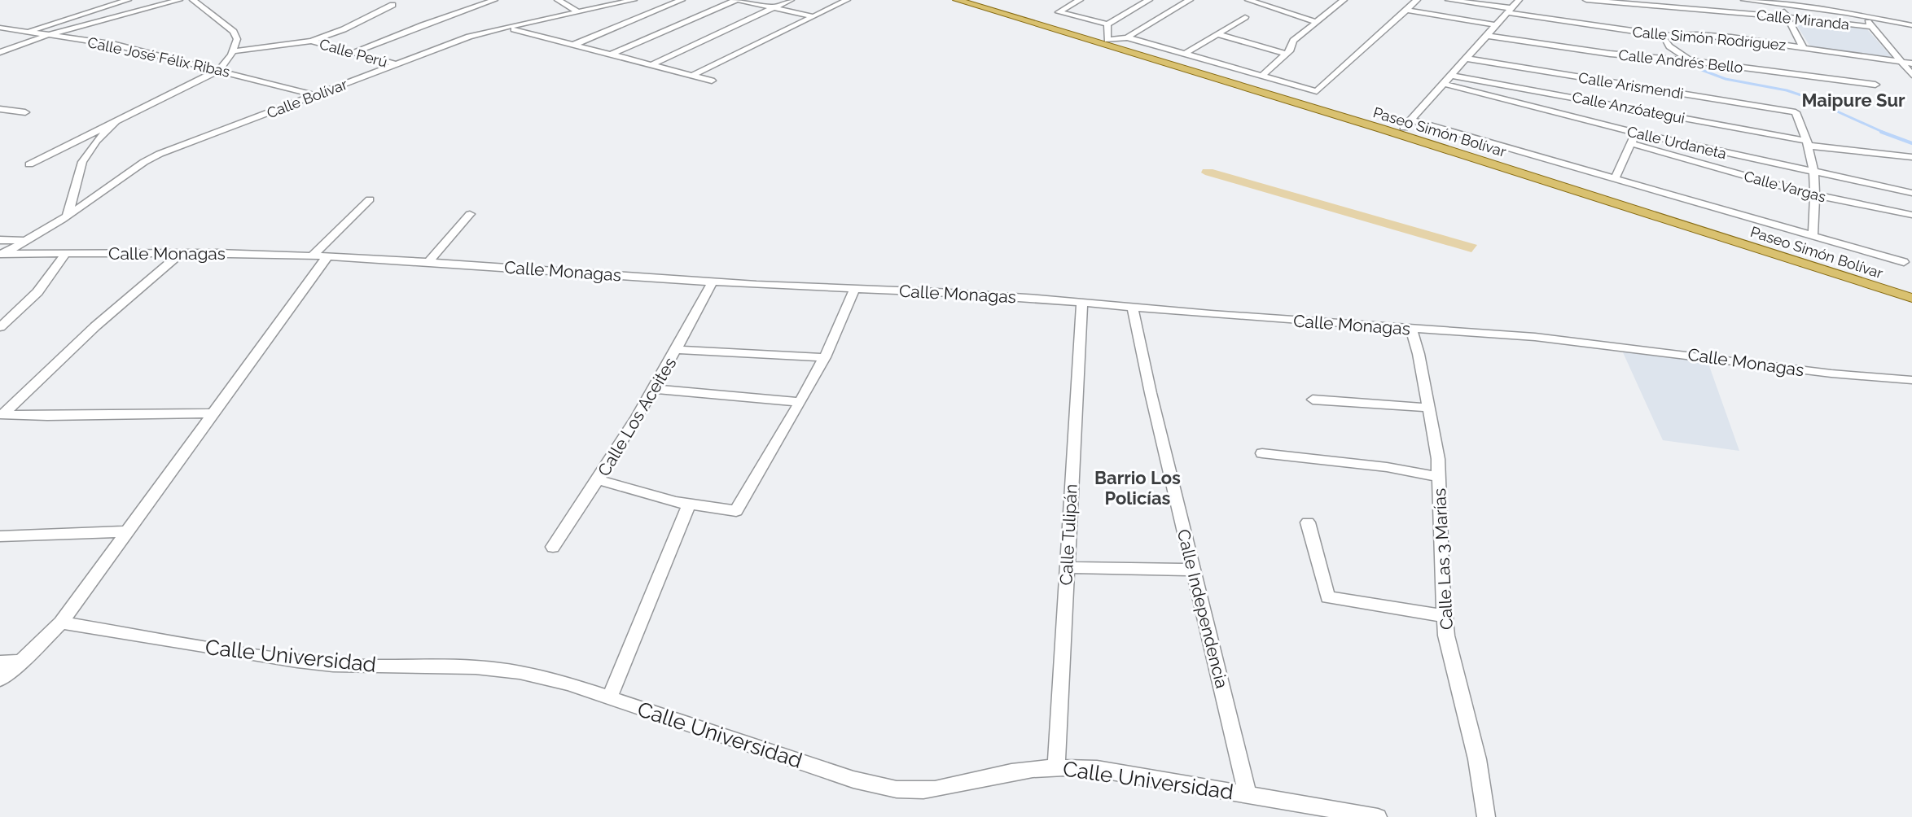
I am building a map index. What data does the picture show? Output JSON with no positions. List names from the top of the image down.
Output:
{
  "streets": {
    "main road": ["Paseo Simón Bolívar"],
    "street": [
      "Calle Miranda",
      "Calle Simón Rodríguez",
      "Calle Perú",
      "Calle José Félix Ribas",
      "Calle Andrés Bello",
      "Calle Arismendi",
      "Calle Bolívar",
      "Calle Anzóategui",
      "Calle Urdaneta",
      "Calle Vargas",
      "Calle Monagas",
      "Calle Los Aceites",
      "Calle Tulipán",
      "Calle Las 3 Marías",
      "Calle Independencia",
      "Calle Universidad"
    ]
  },
  "crossings": [
    ["Calle Perú", "Calle Bolívar"],
    ["Calle José Félix Ribas", "Calle Bolívar"],
    ["Calle Arismendi", "Calle Anzóategui"],
    ["Calle Bolívar", "Calle Monagas"],
    ["Calle Monagas", "Calle Los Aceites"],
    ["Calle Monagas", "Calle Tulipán"],
    ["Calle Monagas", "Calle Las 3 Marías"],
    ["Calle Monagas", "Calle Independencia"],
    ["Calle Tulipán", "Calle Universidad"],
    ["Calle Independencia", "Calle Universidad"]
  ],
  "districts": ["Maipure Sur", "Barrio Los Policías"]
}
